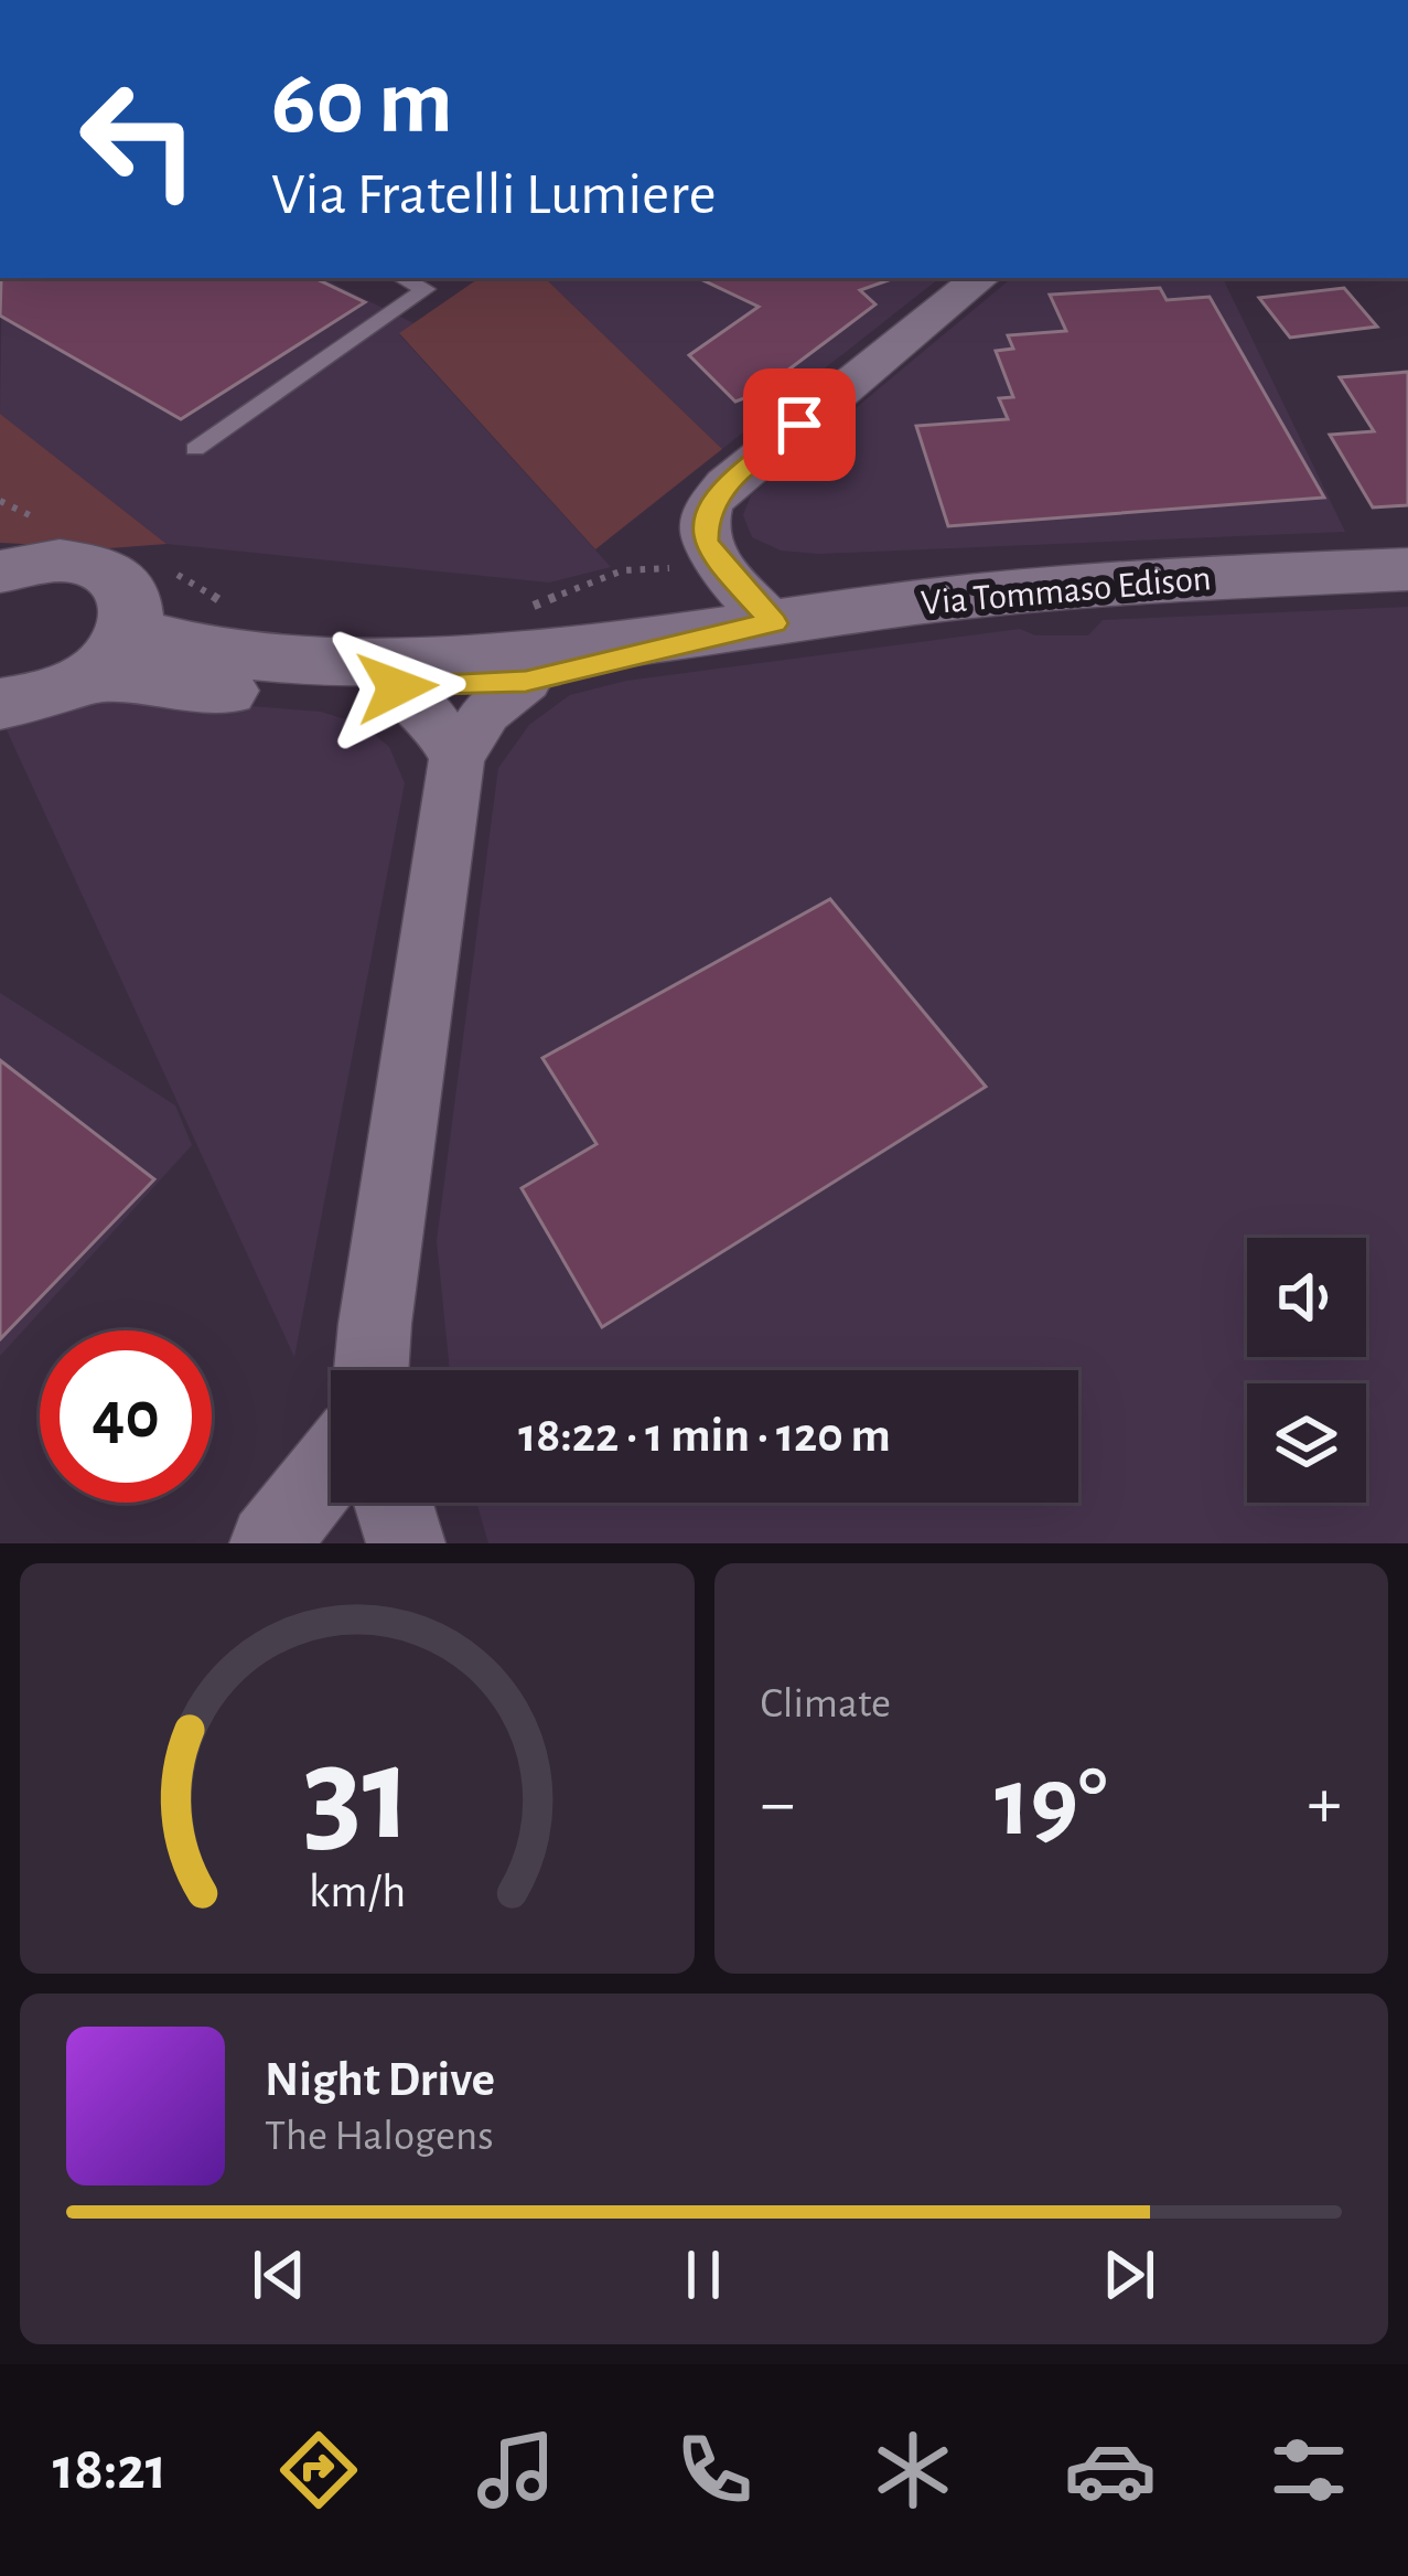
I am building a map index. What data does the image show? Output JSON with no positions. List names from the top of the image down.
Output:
{
  "streets": {
    "street": ["Via Tommaso Edison"]
  },
  "page": {
    "turn": ["60 m", "Via Fratelli Lumiere"],
    "limit": "40",
    "trip": "18:22 · 1 min · 120 m",
    "tile": "Climate",
    "heat": ["−", "19°", "+"],
    "song": ["Night Drive", "The Halogens"],
    "tabs": "18:21",
    "gauge": ["31", "km/h"]
  }
}
